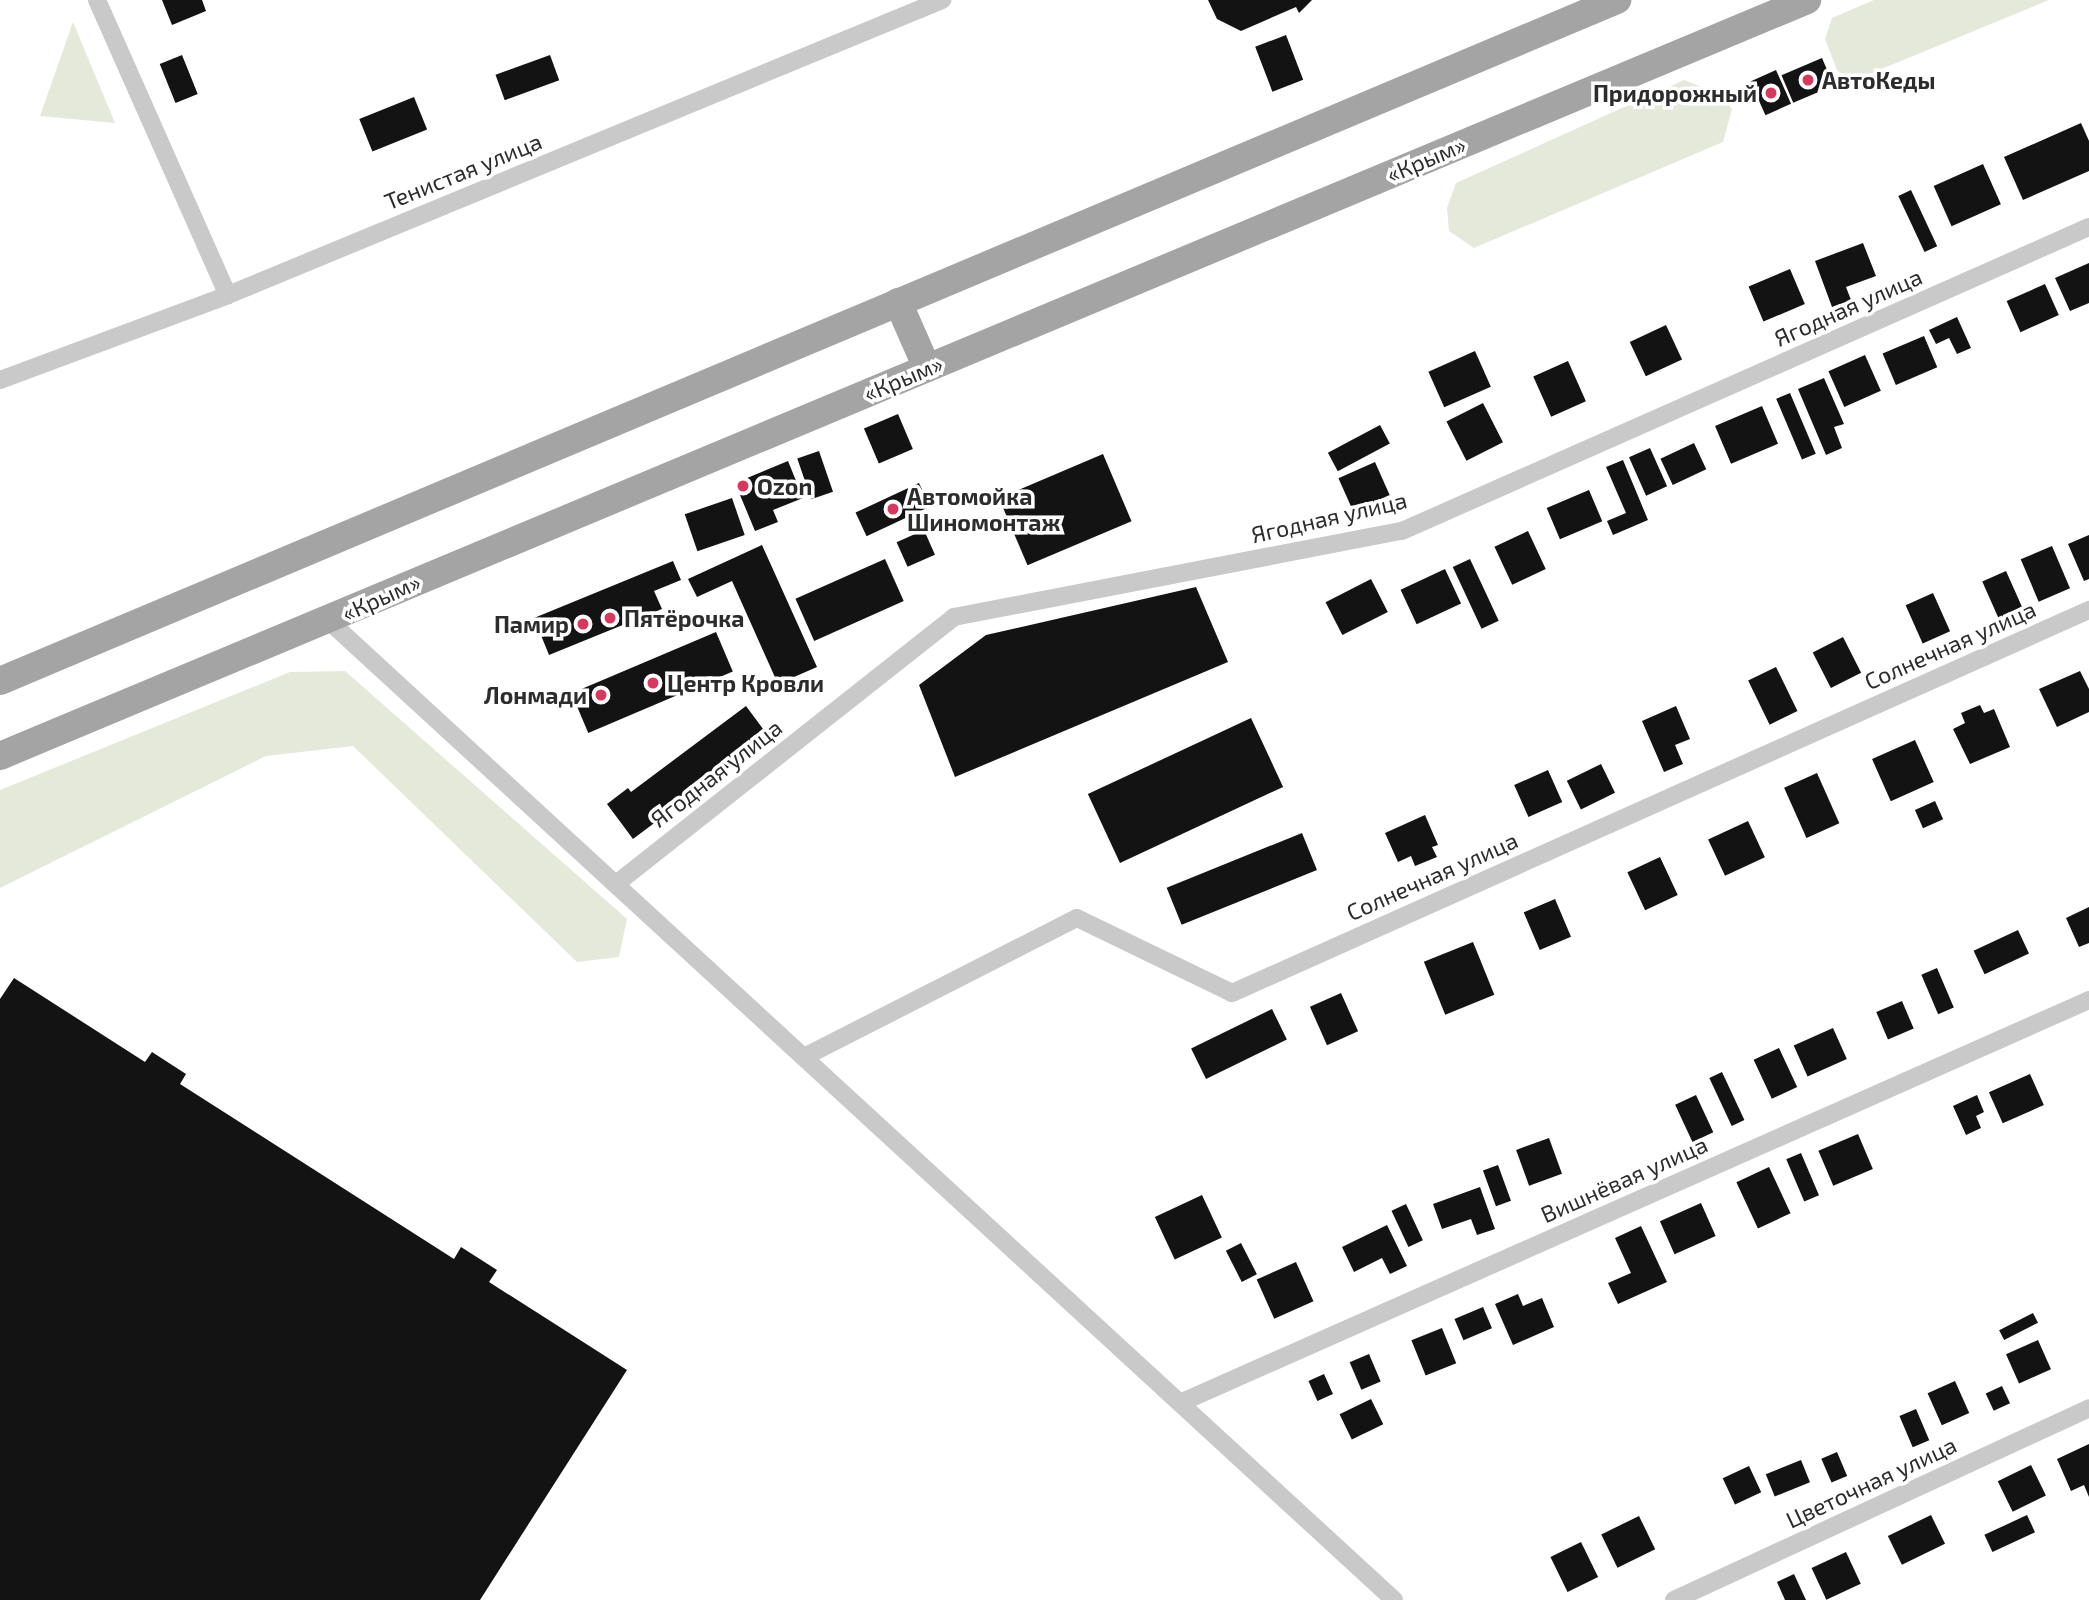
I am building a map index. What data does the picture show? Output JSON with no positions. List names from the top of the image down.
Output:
{
  "streets": {
    "main road": ["«Крым»"],
    "street": [
      "Тенистая улица",
      "Ягодная улица",
      "Солнечная улица",
      "Вишнёвая улица",
      "Цветочная улица"
    ]
  },
  "places": [
    "АвтоКеды",
    "Придорожный",
    "Ozon",
    "Автомойка Шиномонтаж",
    "Пятёрочка",
    "Памир",
    "Центр Кровли",
    "Лонмади"
  ]
}
